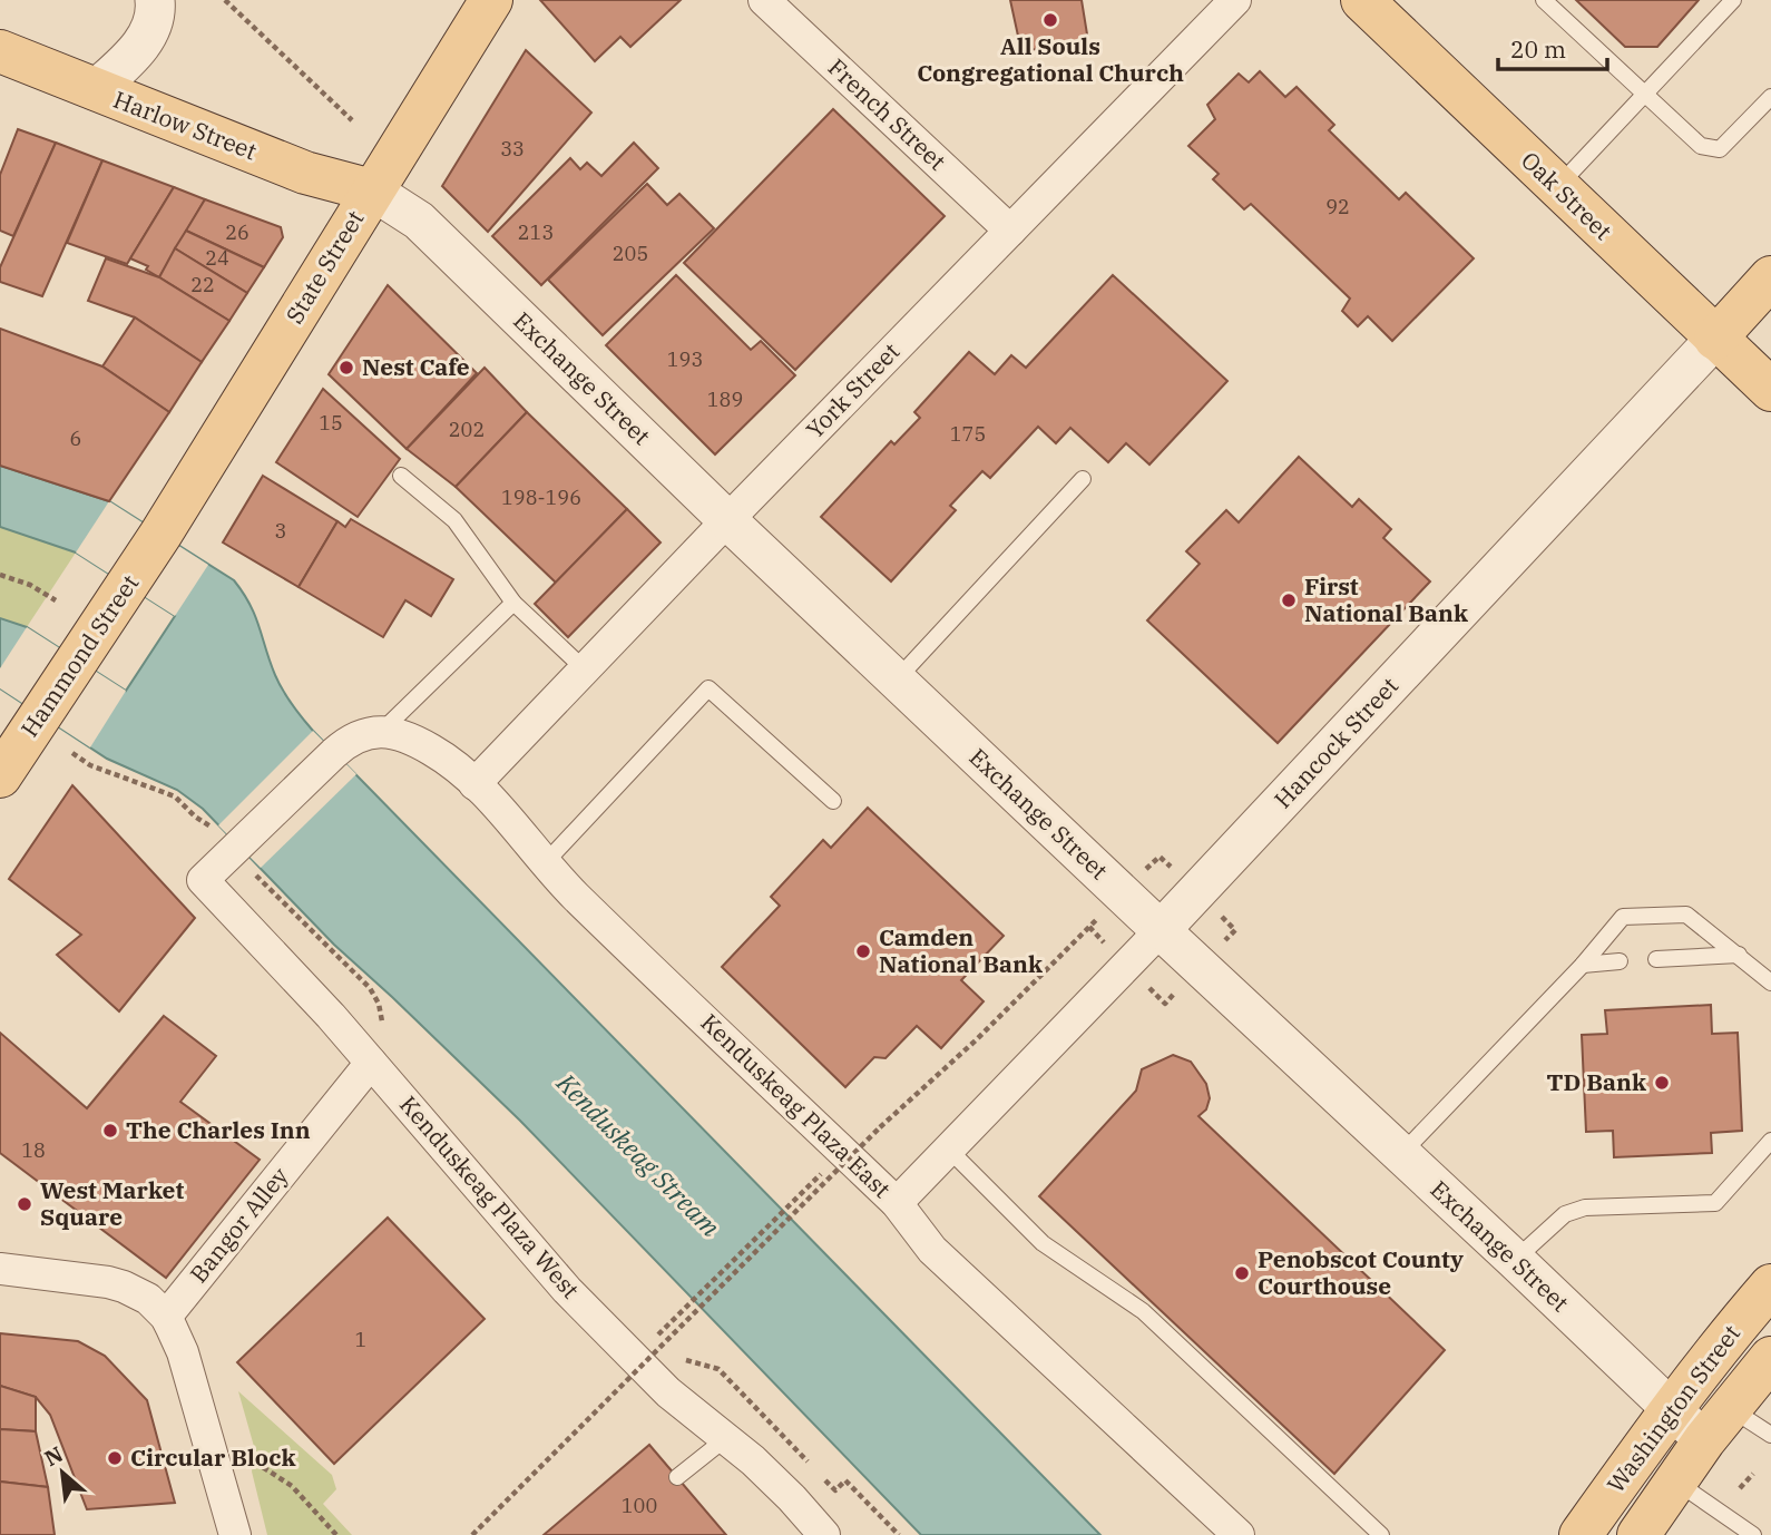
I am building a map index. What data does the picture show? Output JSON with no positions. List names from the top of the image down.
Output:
{
  "streets": {
    "main road": [
      "Harlow Street",
      "Oak Street",
      "State Street",
      "Hammond Street",
      "Hancock Street",
      "Washington Street"
    ],
    "street": [
      "French Street",
      "Exchange Street",
      "York Street",
      "Kenduskeag Plaza East",
      "Kenduskeag Plaza West",
      "Bangor Alley"
    ]
  },
  "crossings": [
    ["French Street", "York Street"],
    ["Harlow Street", "State Street"],
    ["Harlow Street", "Exchange Street"],
    ["Oak Street", "Hancock Street"],
    ["State Street", "Exchange Street"],
    ["State Street", "Hammond Street"],
    ["Exchange Street", "York Street"],
    ["Exchange Street", "Hancock Street"],
    ["Exchange Street", "Washington Street"],
    ["York Street", "Kenduskeag Plaza East"],
    ["Hancock Street", "Kenduskeag Plaza East"],
    ["Kenduskeag Plaza West", "Bangor Alley"]
  ],
  "water": ["Kenduskeag Stream"],
  "places": [
    "All Souls Congregational Church",
    "Nest Cafe",
    "First National Bank",
    "Camden National Bank",
    "TD Bank",
    "The Charles Inn",
    "West Market Square",
    "Penobscot County Courthouse",
    "Circular Block"
  ],
  "house_numbers": [
    "33",
    "92",
    "26",
    "213",
    "205",
    "24",
    "22",
    "193",
    "189",
    "15",
    "202",
    "175",
    "6",
    "198-196",
    "3",
    "18",
    "1",
    "100"
  ],
  "scale_bar": "20 m",
  "north": "top left"
}
